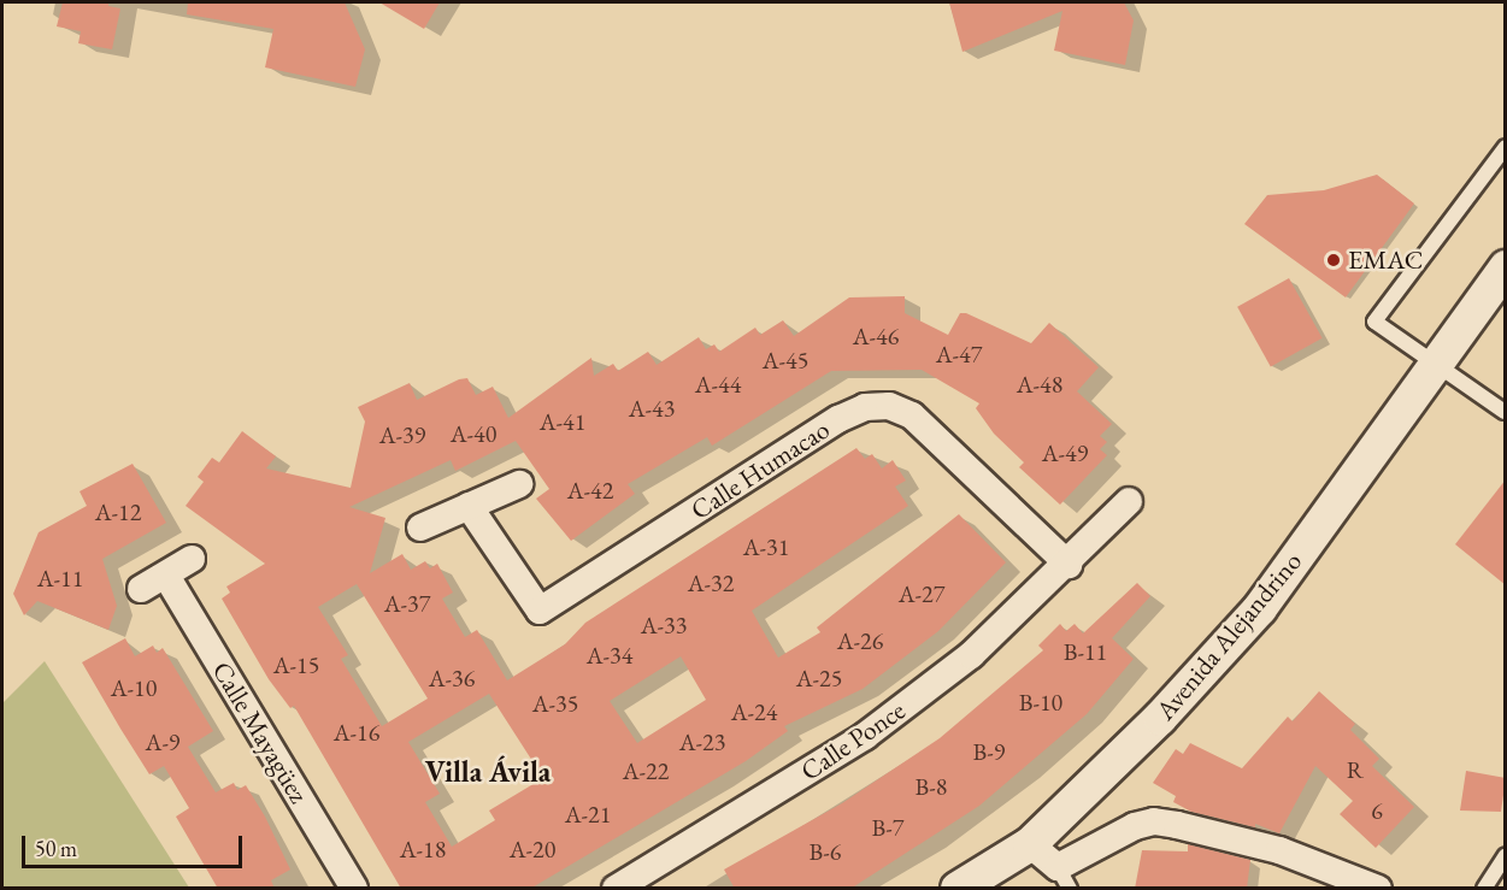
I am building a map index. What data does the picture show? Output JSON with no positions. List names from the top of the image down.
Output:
{
  "streets": {
    "street": [
      "Calle Humacao",
      "Avenida Alejandrino",
      "Calle Mayagüez",
      "Calle Ponce"
    ]
  },
  "crossings": [
    ["Calle Humacao", "Calle Ponce"]
  ],
  "districts": ["Villa Ávila"],
  "places": ["EMAC"],
  "house_numbers": [
    "A-46",
    "A-47",
    "A-45",
    "A-44",
    "A-48",
    "A-43",
    "A-41",
    "A-40",
    "A-39",
    "A-49",
    "A-42",
    "A-12",
    "A-31",
    "A-11",
    "A-32",
    "A-27",
    "A-37",
    "A-33",
    "A-26",
    "B-11",
    "A-34",
    "A-15",
    "A-36",
    "A-25",
    "A-10",
    "B-10",
    "A-35",
    "A-24",
    "A-16",
    "A-9",
    "A-23",
    "B-9",
    "R",
    "A-22",
    "B-8",
    "6",
    "A-21",
    "B-7",
    "A-18",
    "A-20",
    "B-6"
  ],
  "scale_bar": "50 m"
}
